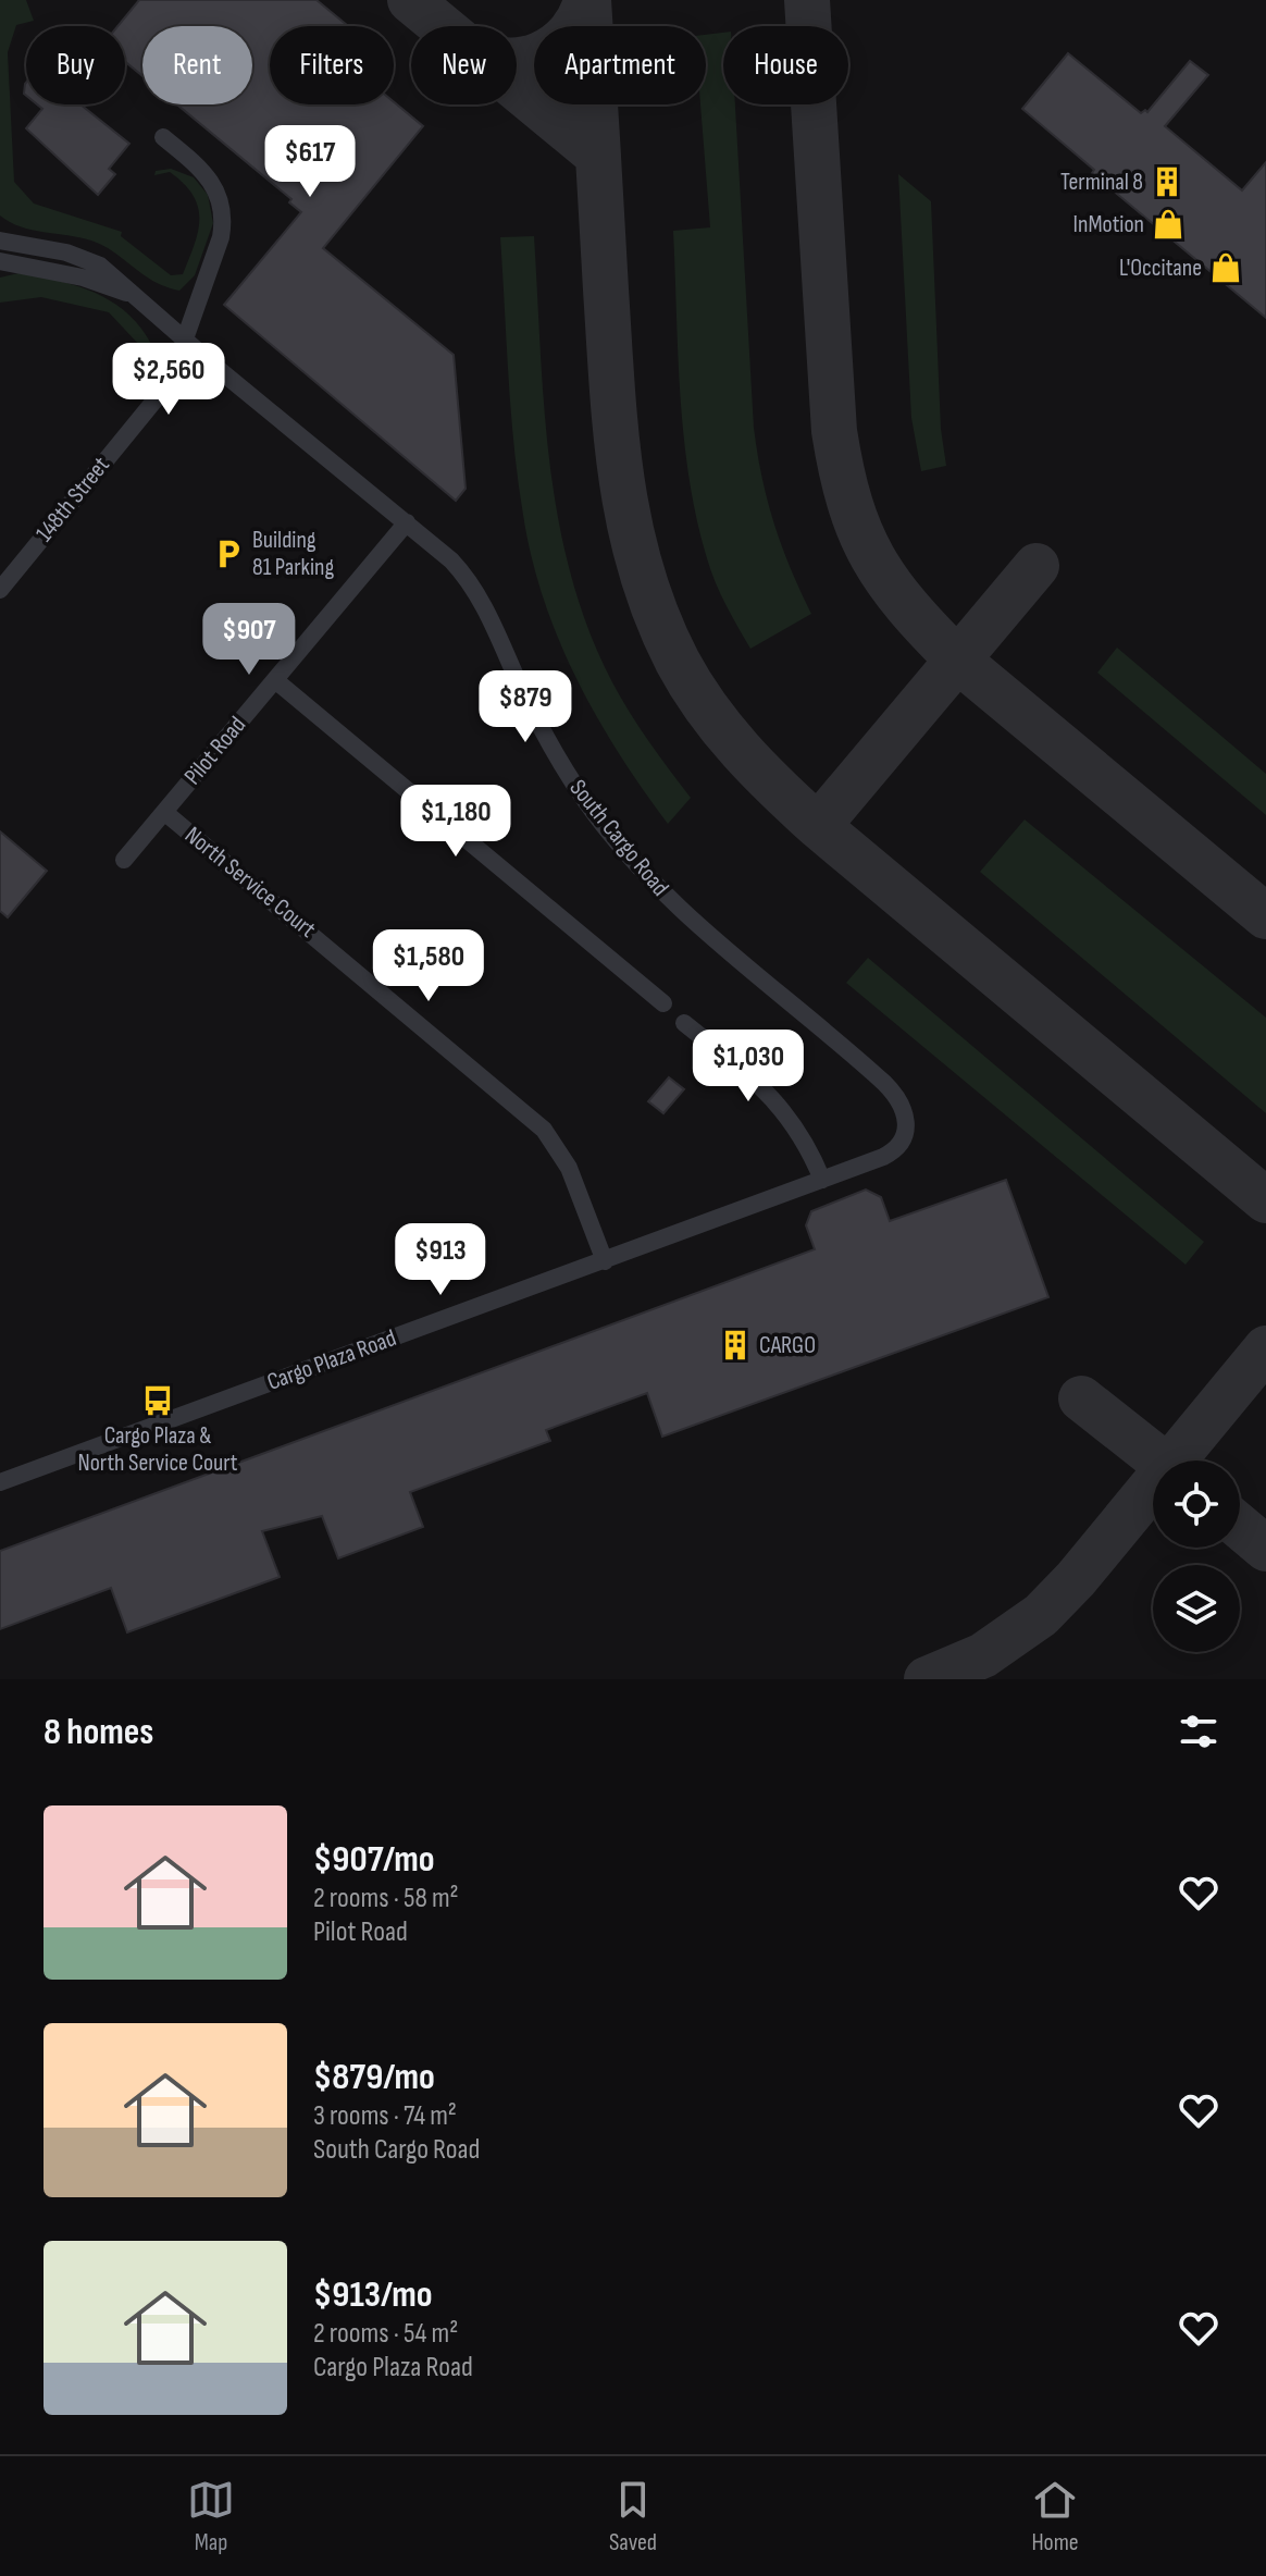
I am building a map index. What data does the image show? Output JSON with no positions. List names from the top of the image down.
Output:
{
  "streets": {
    "street": [
      "148th Street",
      "Pilot Road",
      "South Cargo Road",
      "North Service Court",
      "Cargo Plaza Road"
    ]
  },
  "crossings": [
    ["148th Street", "South Cargo Road"],
    ["Pilot Road", "South Cargo Road"],
    ["Pilot Road", "North Service Court"],
    ["South Cargo Road", "Cargo Plaza Road"],
    ["North Service Court", "Cargo Plaza Road"]
  ],
  "places": {
    "building": ["Terminal 8", "CARGO"],
    "shop": ["InMotion", "L'Occitane"],
    "parking": ["Building 81 Parking"],
    "bus stop": ["Cargo Plaza & North Service Court"]
  },
  "page": {
    "chip": [
      "Buy",
      "Rent",
      "Filters",
      "New",
      "Apartment",
      "House"
    ],
    "price": [
      "$617",
      "$2,560",
      "$907",
      "$879",
      "$1,180",
      "$1,580",
      "$1,030",
      "$913"
    ],
    "heading": "8 homes",
    "list": [
      {
        "name": "$907/mo",
        "note": "2 rooms · 58 m² · Pilot Road"
      },
      {
        "name": "$879/mo",
        "note": "3 rooms · 74 m² · South Cargo Road"
      },
      {
        "name": "$913/mo",
        "note": "2 rooms · 54 m² · Cargo Plaza Road"
      }
    ],
    "tabs": ["Map", "Saved", "Home"]
  }
}
